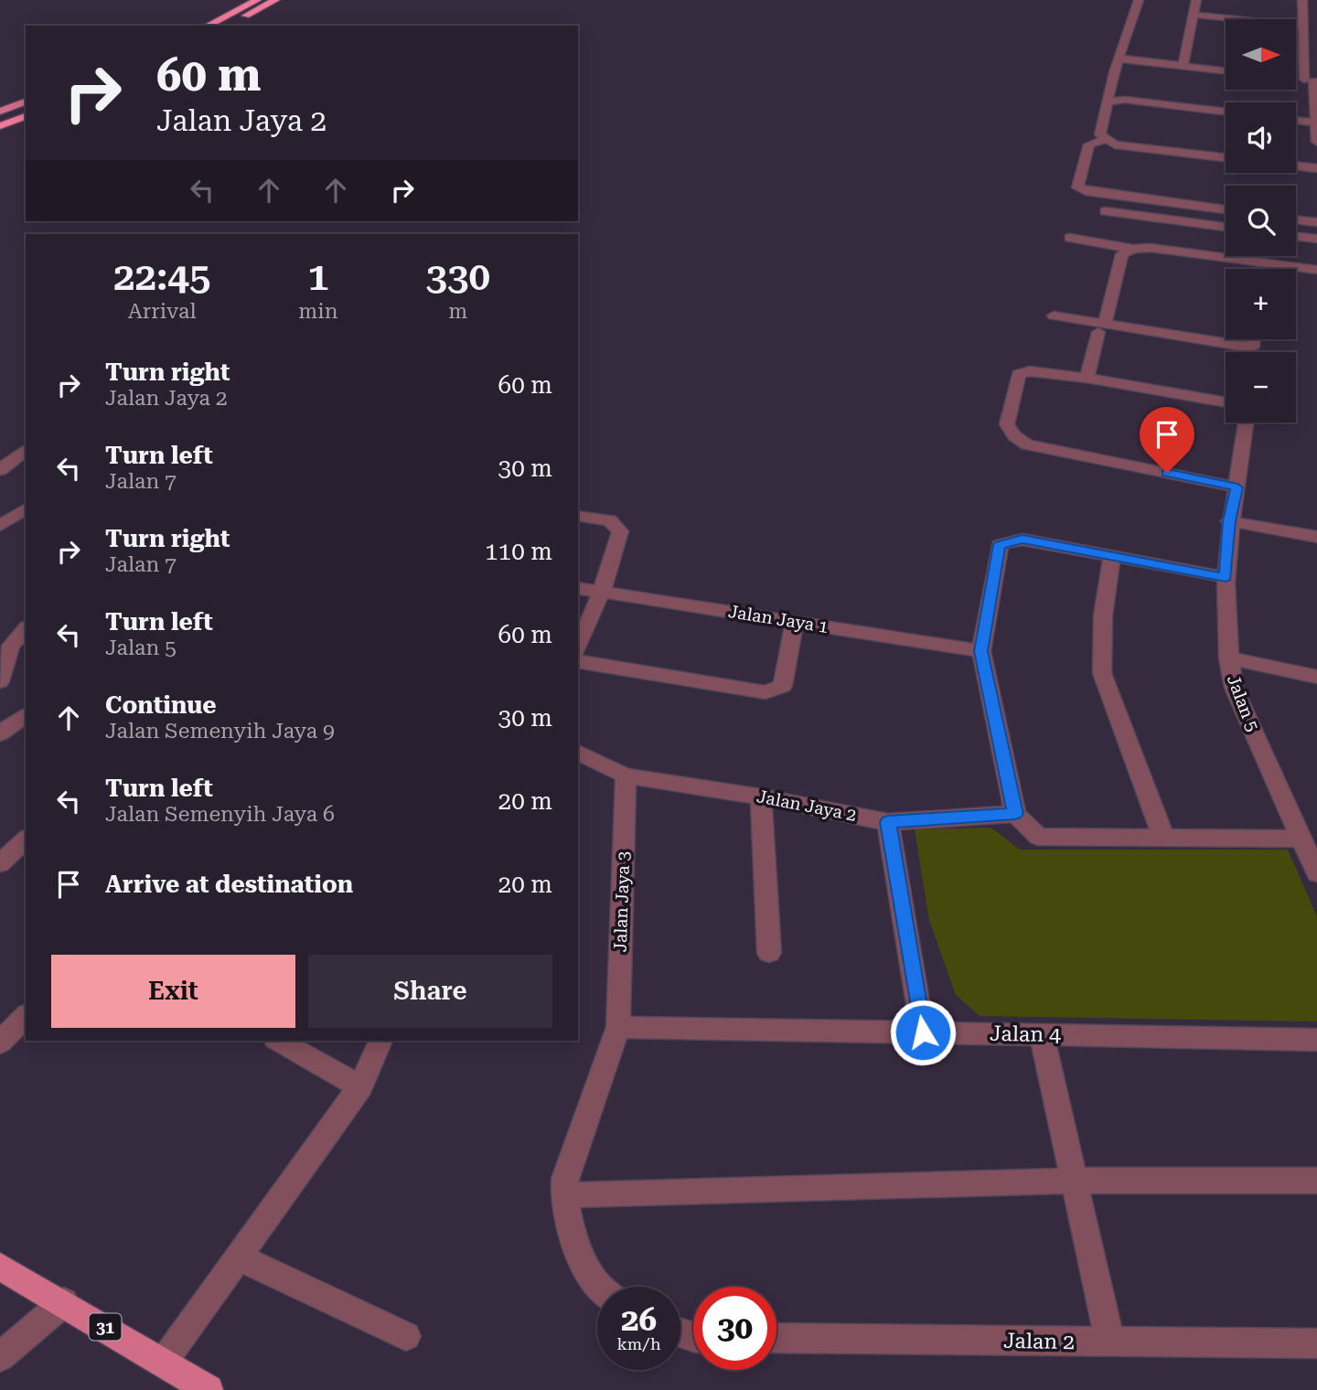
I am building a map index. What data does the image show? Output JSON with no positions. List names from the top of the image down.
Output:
{
  "streets": {
    "main road": ["31"],
    "street": [
      "Jalan Jaya 1",
      "Jalan 5",
      "Jalan Jaya 2",
      "Jalan Jaya 3",
      "Jalan 4",
      "Jalan 2"
    ]
  },
  "crossings": [
    ["Jalan Jaya 2", "Jalan Jaya 3"],
    ["Jalan Jaya 3", "Jalan 4"]
  ],
  "north": "right",
  "page": {
    "map_buttons": ["+", "−"],
    "turn": ["60 m", "Jalan Jaya 2"],
    "eta": [
      "22:45",
      "Arrival",
      "1",
      "min",
      "330",
      "m"
    ],
    "list": [
      {
        "name": "Turn right",
        "note": "Jalan Jaya 2",
        "value": "60 m"
      },
      {
        "name": "Turn left",
        "note": "Jalan 7",
        "value": "30 m"
      },
      {
        "name": "Turn right",
        "note": "Jalan 7",
        "value": "110 m"
      },
      {
        "name": "Turn left",
        "note": "Jalan 5",
        "value": "60 m"
      },
      {
        "name": "Continue",
        "note": "Jalan Semenyih Jaya 9",
        "value": "30 m"
      },
      {
        "name": "Turn left",
        "note": "Jalan Semenyih Jaya 6",
        "value": "20 m"
      },
      {
        "name": "Arrive at destination",
        "value": "20 m"
      }
    ],
    "buttons": ["Exit", "Share"],
    "speed": "26 km/h",
    "limit": "30"
  }
}
